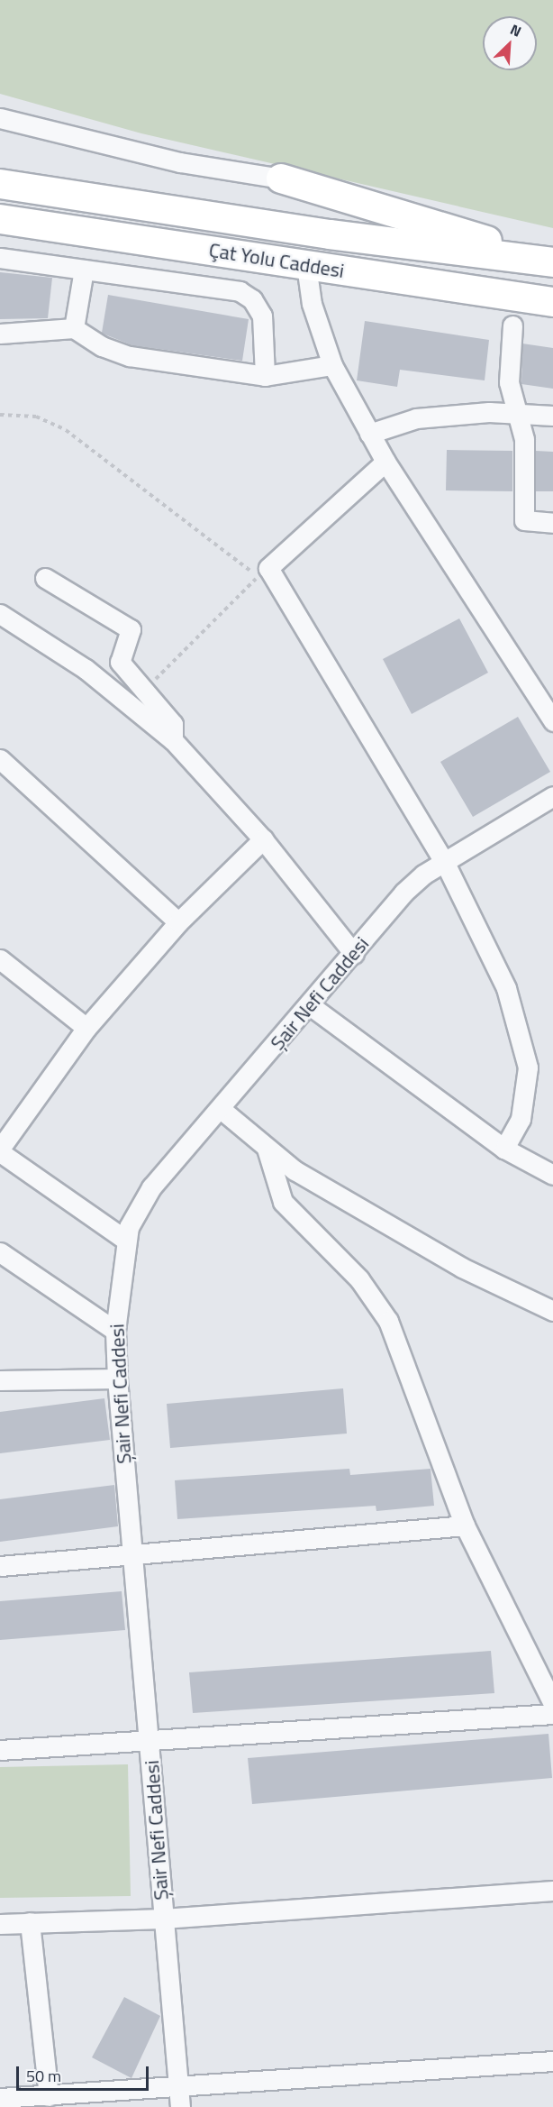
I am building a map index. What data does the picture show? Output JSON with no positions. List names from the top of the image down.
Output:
{
  "streets": {
    "highway": ["Çat Yolu Caddesi"],
    "street": ["Şair Nefi Caddesi"]
  },
  "scale_bar": "50 m",
  "north": "top right"
}
